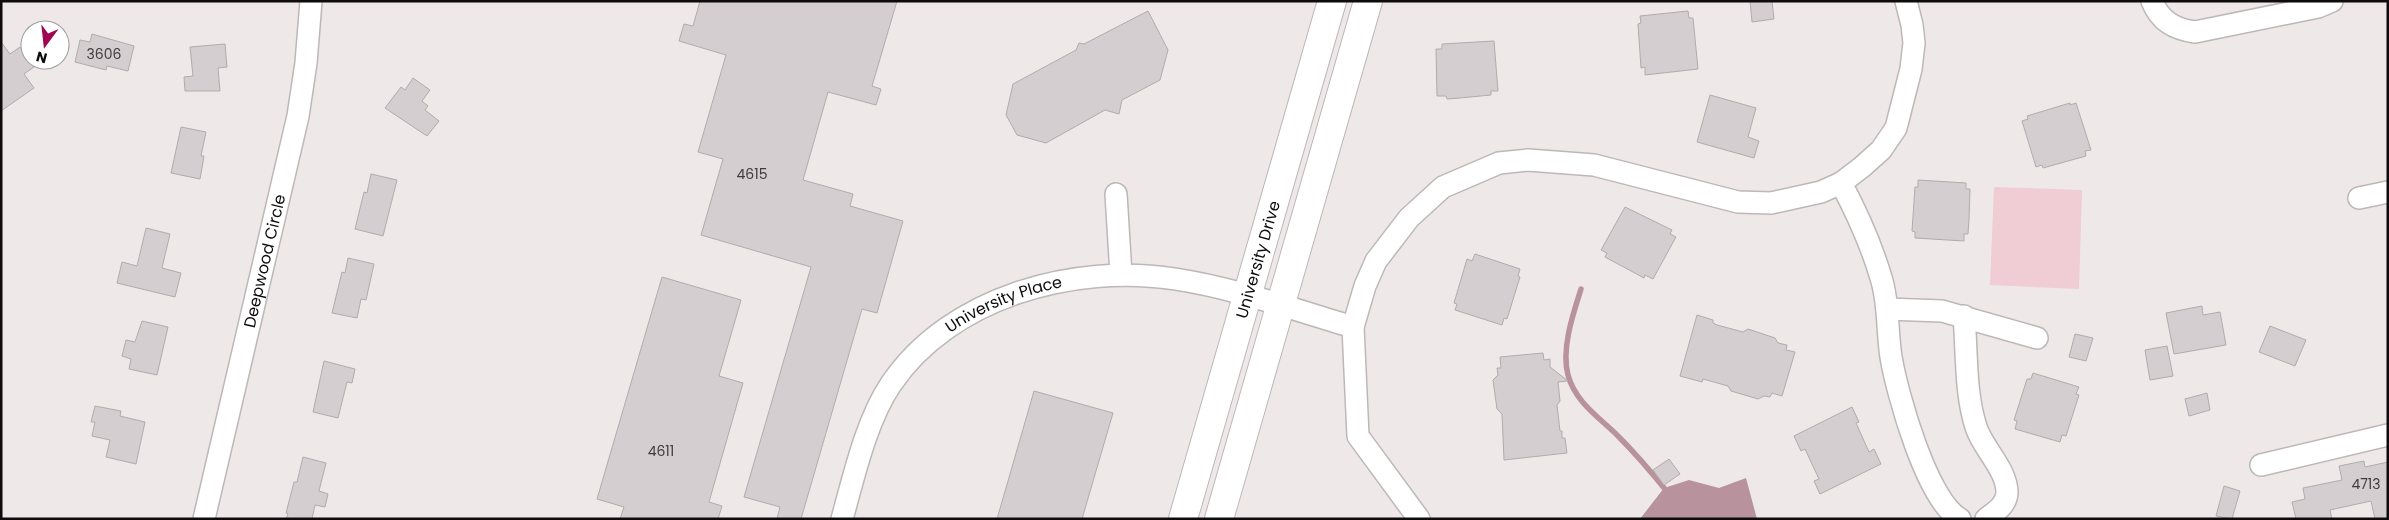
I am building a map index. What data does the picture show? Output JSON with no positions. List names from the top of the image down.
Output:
{
  "streets": {
    "main road": ["University Drive"],
    "street": ["Deepwood Circle", "University Place"]
  },
  "crossings": [
    ["University Drive", "University Place"]
  ],
  "house_numbers": [
    "3606",
    "4615",
    "4611",
    "4713"
  ],
  "north": "bottom"
}
